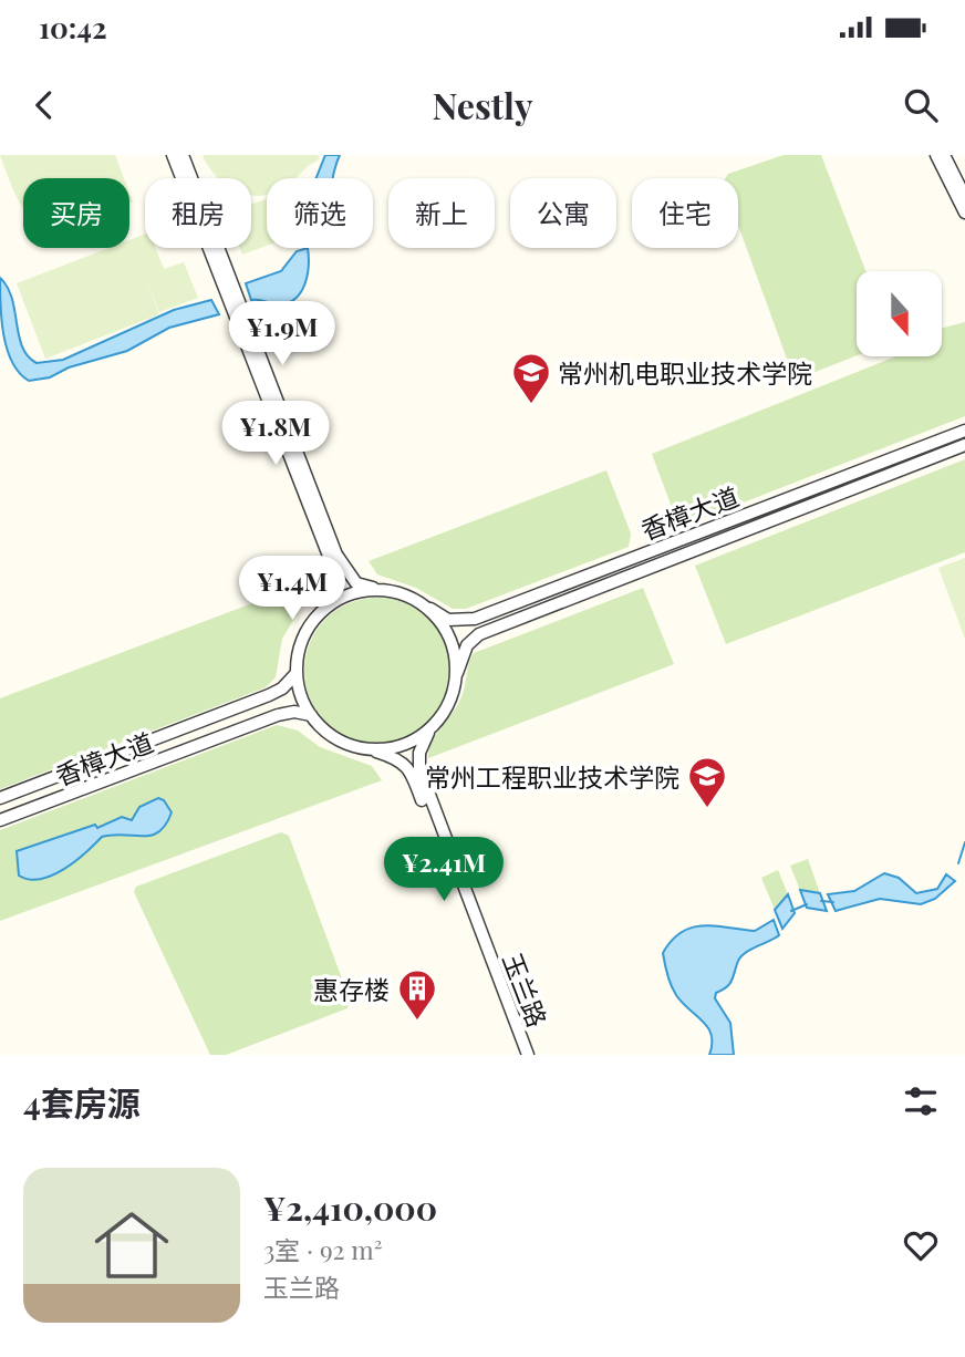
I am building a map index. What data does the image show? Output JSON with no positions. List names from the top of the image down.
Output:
{
  "streets": {
    "street": ["香樟大道", "玉兰路"]
  },
  "crossings": [
    ["香樟大道", "玉兰路"]
  ],
  "places": {
    "school or university": ["常州机电职业技术学院", "常州工程职业技术学院"],
    "building": ["惠存楼"]
  },
  "north": "bottom",
  "page": {
    "status": "10:42",
    "header": "Nestly",
    "chip": [
      "买房",
      "租房",
      "筛选",
      "新上",
      "公寓",
      "住宅"
    ],
    "price": [
      "¥1.9M",
      "¥1.8M",
      "¥1.4M",
      "¥2.41M"
    ],
    "heading": "4套房源",
    "list": [
      {
        "name": "¥2,410,000",
        "note": "3室 · 92 m² · 玉兰路"
      }
    ]
  }
}
